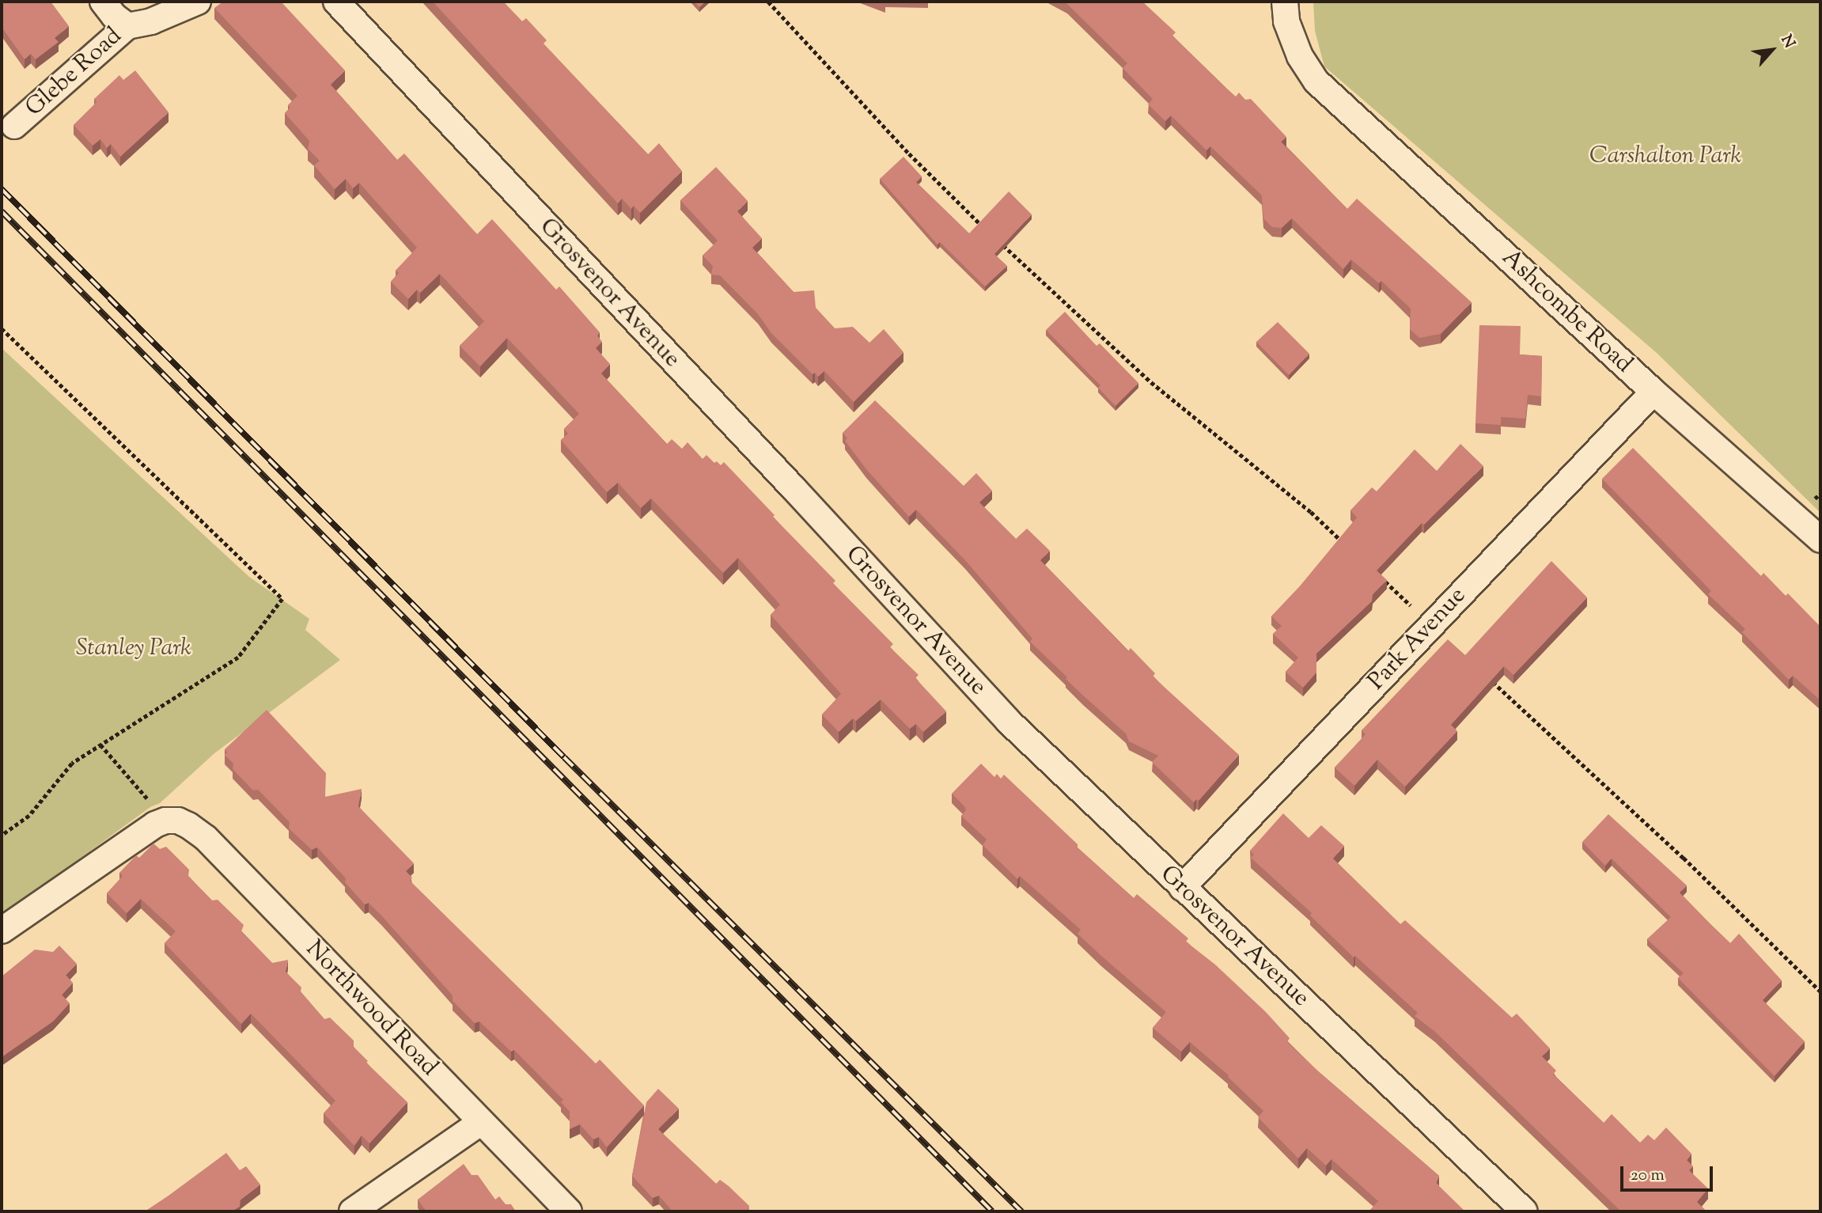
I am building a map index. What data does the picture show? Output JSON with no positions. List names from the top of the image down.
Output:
{
  "streets": {
    "street": [
      "Glebe Road",
      "Grosvenor Avenue",
      "Ashcombe Road",
      "Park Avenue",
      "Northwood Road"
    ]
  },
  "crossings": [
    ["Grosvenor Avenue", "Park Avenue"],
    ["Ashcombe Road", "Park Avenue"]
  ],
  "parks": ["Carshalton Park", "Stanley Park"],
  "scale_bar": "20 m",
  "north": "top right"
}
